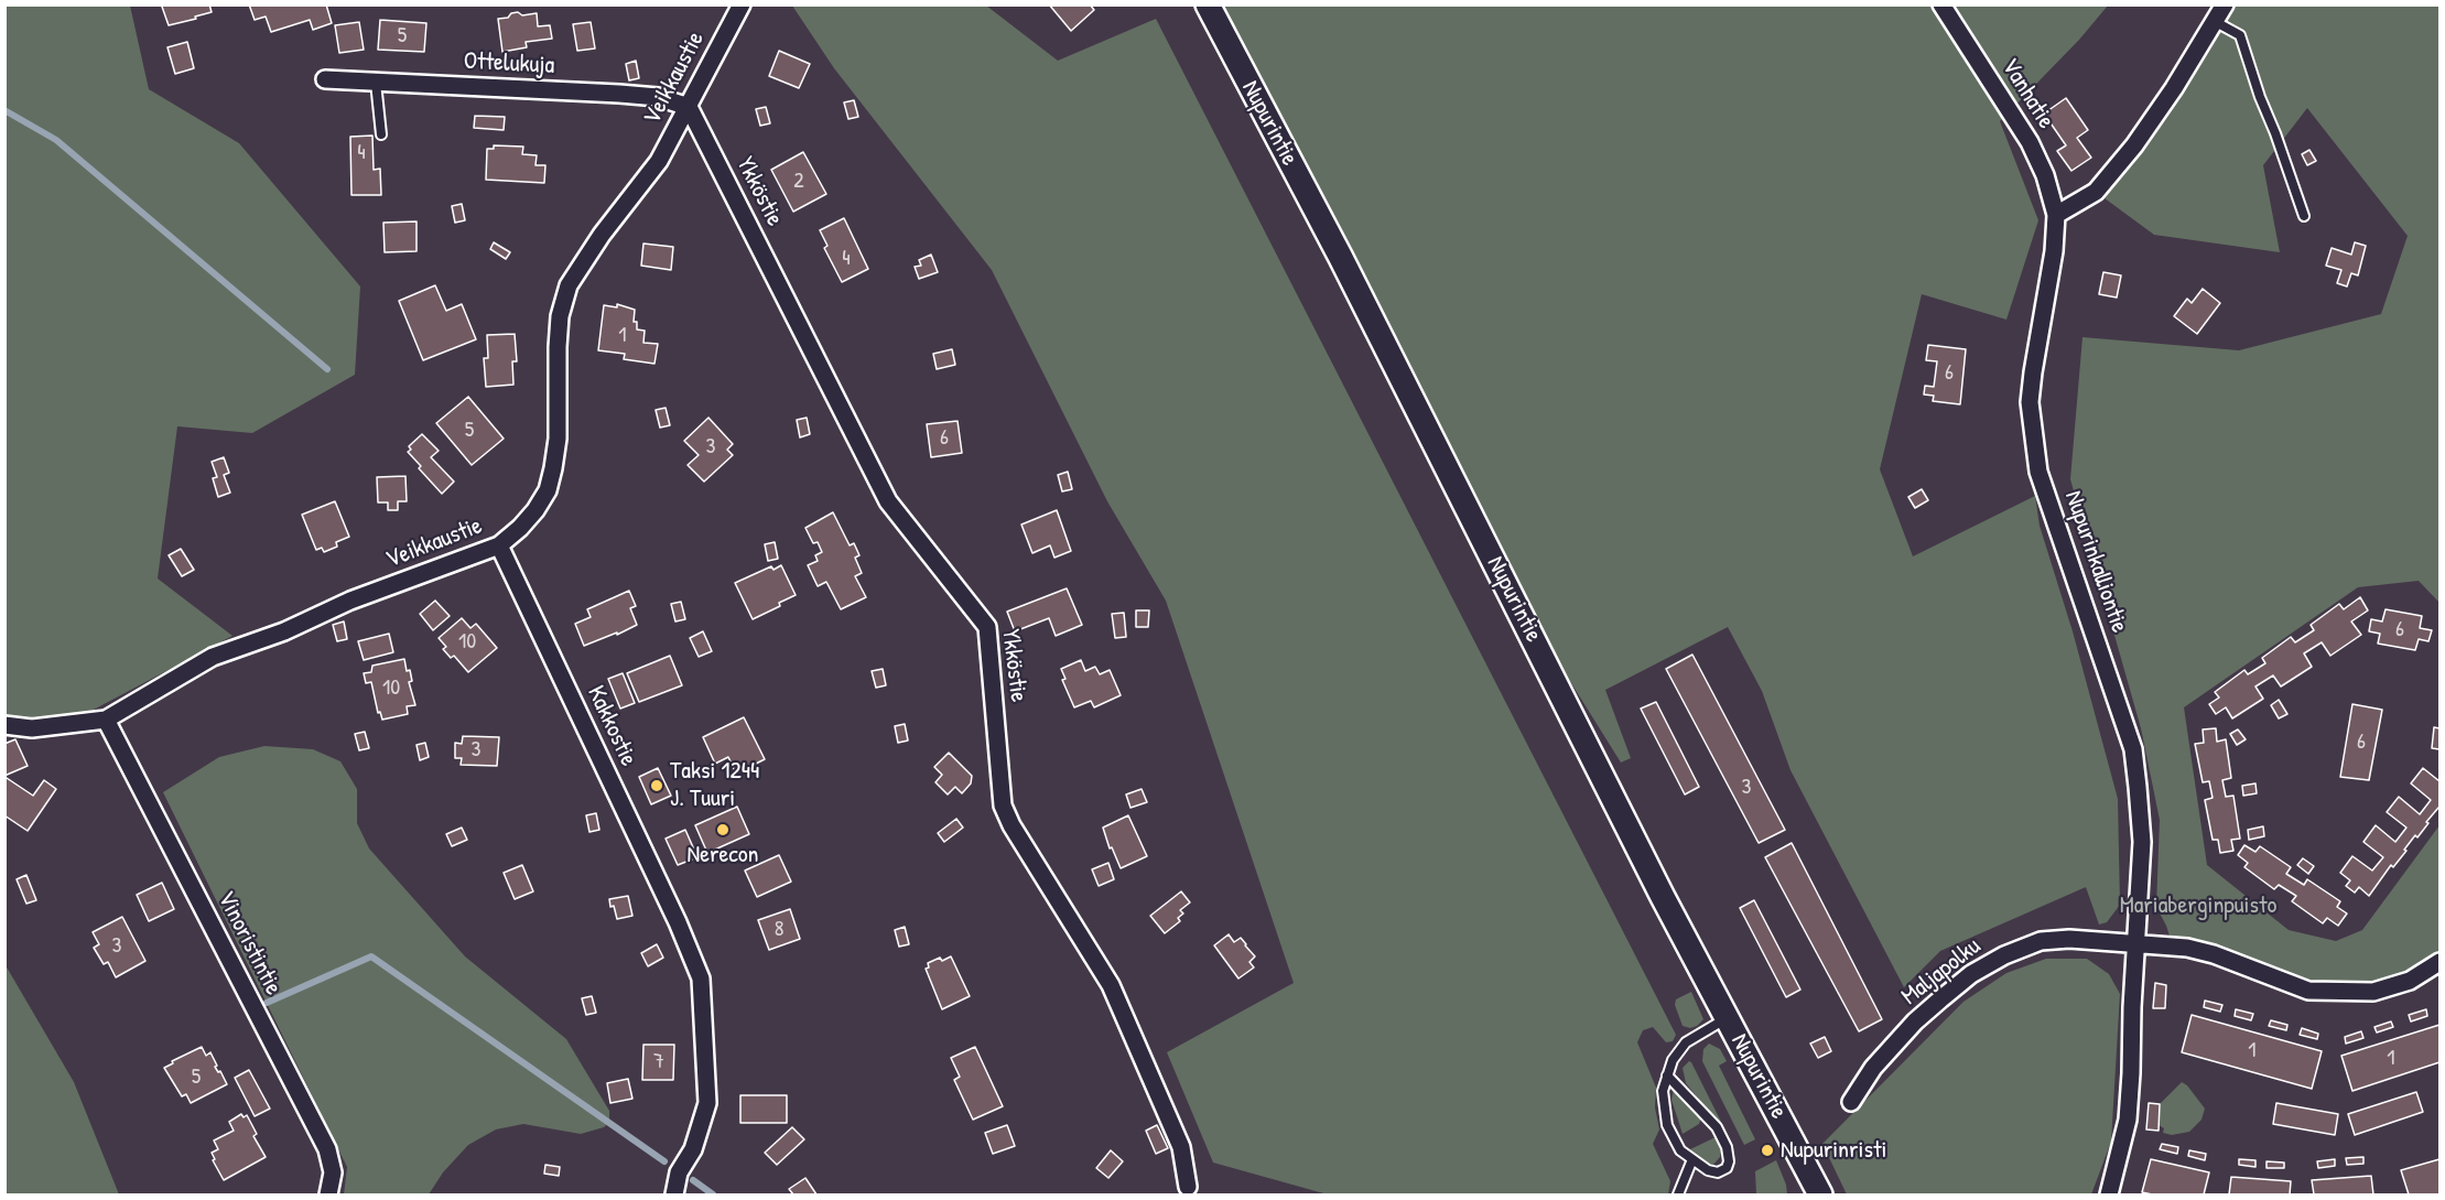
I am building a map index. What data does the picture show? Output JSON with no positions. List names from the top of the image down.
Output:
{
  "streets": {
    "main road": ["Nupurintie"],
    "street": [
      "Ottelukuja",
      "Veikkaustie",
      "Vanhatie",
      "Ykköstie",
      "Nupurinkalliontie",
      "Kakkostie",
      "Vinoristintie",
      "Maljapolku"
    ]
  },
  "crossings": [
    ["Ottelukuja", "Veikkaustie"],
    ["Ottelukuja", "Ykköstie"],
    ["Veikkaustie", "Ykköstie"],
    ["Veikkaustie", "Kakkostie"],
    ["Veikkaustie", "Vinoristintie"],
    ["Vanhatie", "Nupurinkalliontie"],
    ["Nupurinkalliontie", "Maljapolku"]
  ],
  "parks": ["Mariaberginpuisto"],
  "places": ["Taksi 1244 J. Tuuri", "Nerecon", "Nupurinristi"],
  "house_numbers": [
    "5",
    "4",
    "2",
    "4",
    "1",
    "6",
    "5",
    "6",
    "3",
    "6",
    "10",
    "10",
    "6",
    "3",
    "3",
    "8",
    "3",
    "1",
    "1",
    "7",
    "5"
  ]
}
